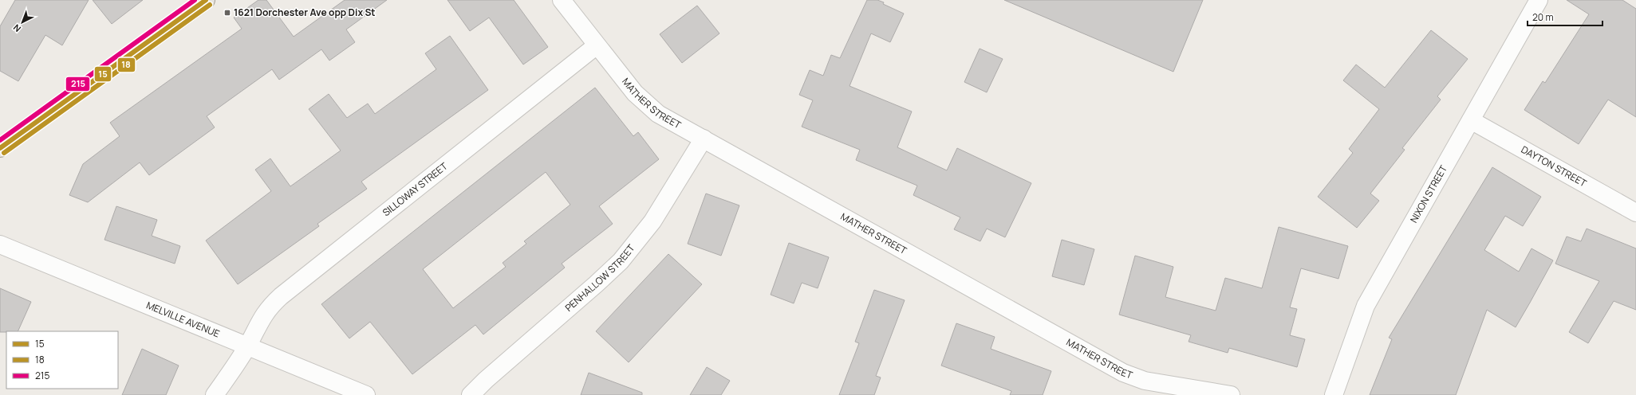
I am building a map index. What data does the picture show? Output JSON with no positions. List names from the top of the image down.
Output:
{
  "streets": {
    "street": [
      "MATHER STREET",
      "DAYTON STREET",
      "SILLOWAY STREET",
      "NIXON STREET",
      "PENHALLOW STREET",
      "MELVILLE AVENUE"
    ]
  },
  "crossings": [
    ["MATHER STREET", "SILLOWAY STREET"],
    ["MATHER STREET", "PENHALLOW STREET"],
    ["DAYTON STREET", "NIXON STREET"],
    ["SILLOWAY STREET", "MELVILLE AVENUE"]
  ],
  "places": {
    "transit": ["1621 Dorchester Ave opp Dix St"]
  },
  "lines": ["transit line 15", "transit line 215", "transit line 18"],
  "legend": ["15", "18", "215"],
  "scale_bar": "20 m",
  "north": "bottom left"
}
